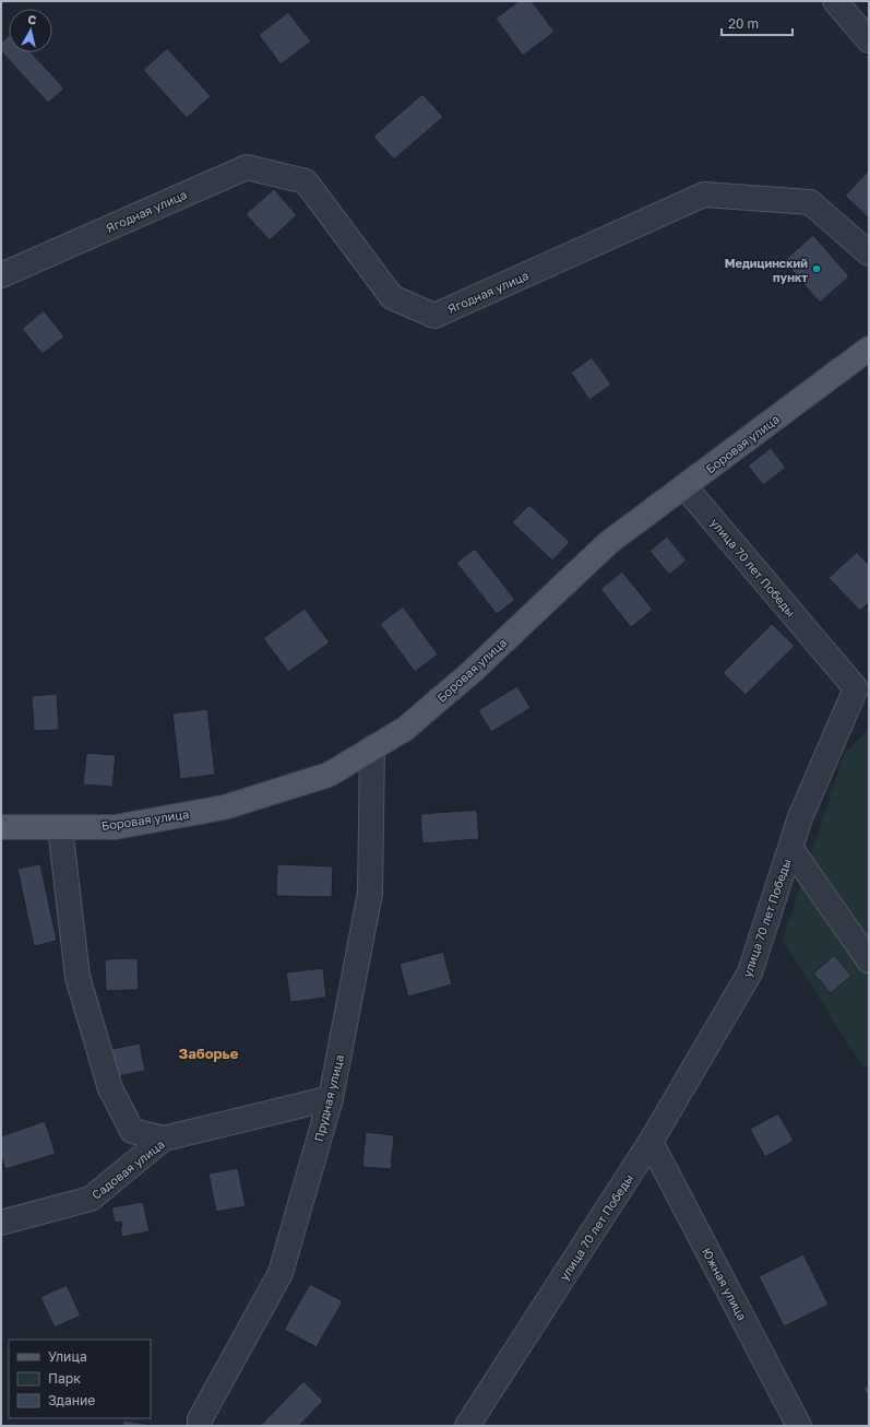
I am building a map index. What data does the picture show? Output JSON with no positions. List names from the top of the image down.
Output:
{
  "streets": {
    "main road": ["Боровая улица"],
    "street": [
      "Ягодная улица",
      "улица 70 лет Победы",
      "Прудная улица",
      "Садовая улица",
      "Южная улица"
    ]
  },
  "crossings": [
    ["Боровая улица", "улица 70 лет Победы"],
    ["Боровая улица", "Прудная улица"],
    ["улица 70 лет Победы", "Южная улица"],
    ["Прудная улица", "Садовая улица"]
  ],
  "districts": ["Заборье"],
  "places": ["Медицинский пункт"],
  "legend": ["Улица", "Парк", "Здание"],
  "scale_bar": "20 m",
  "north": "top"
}
